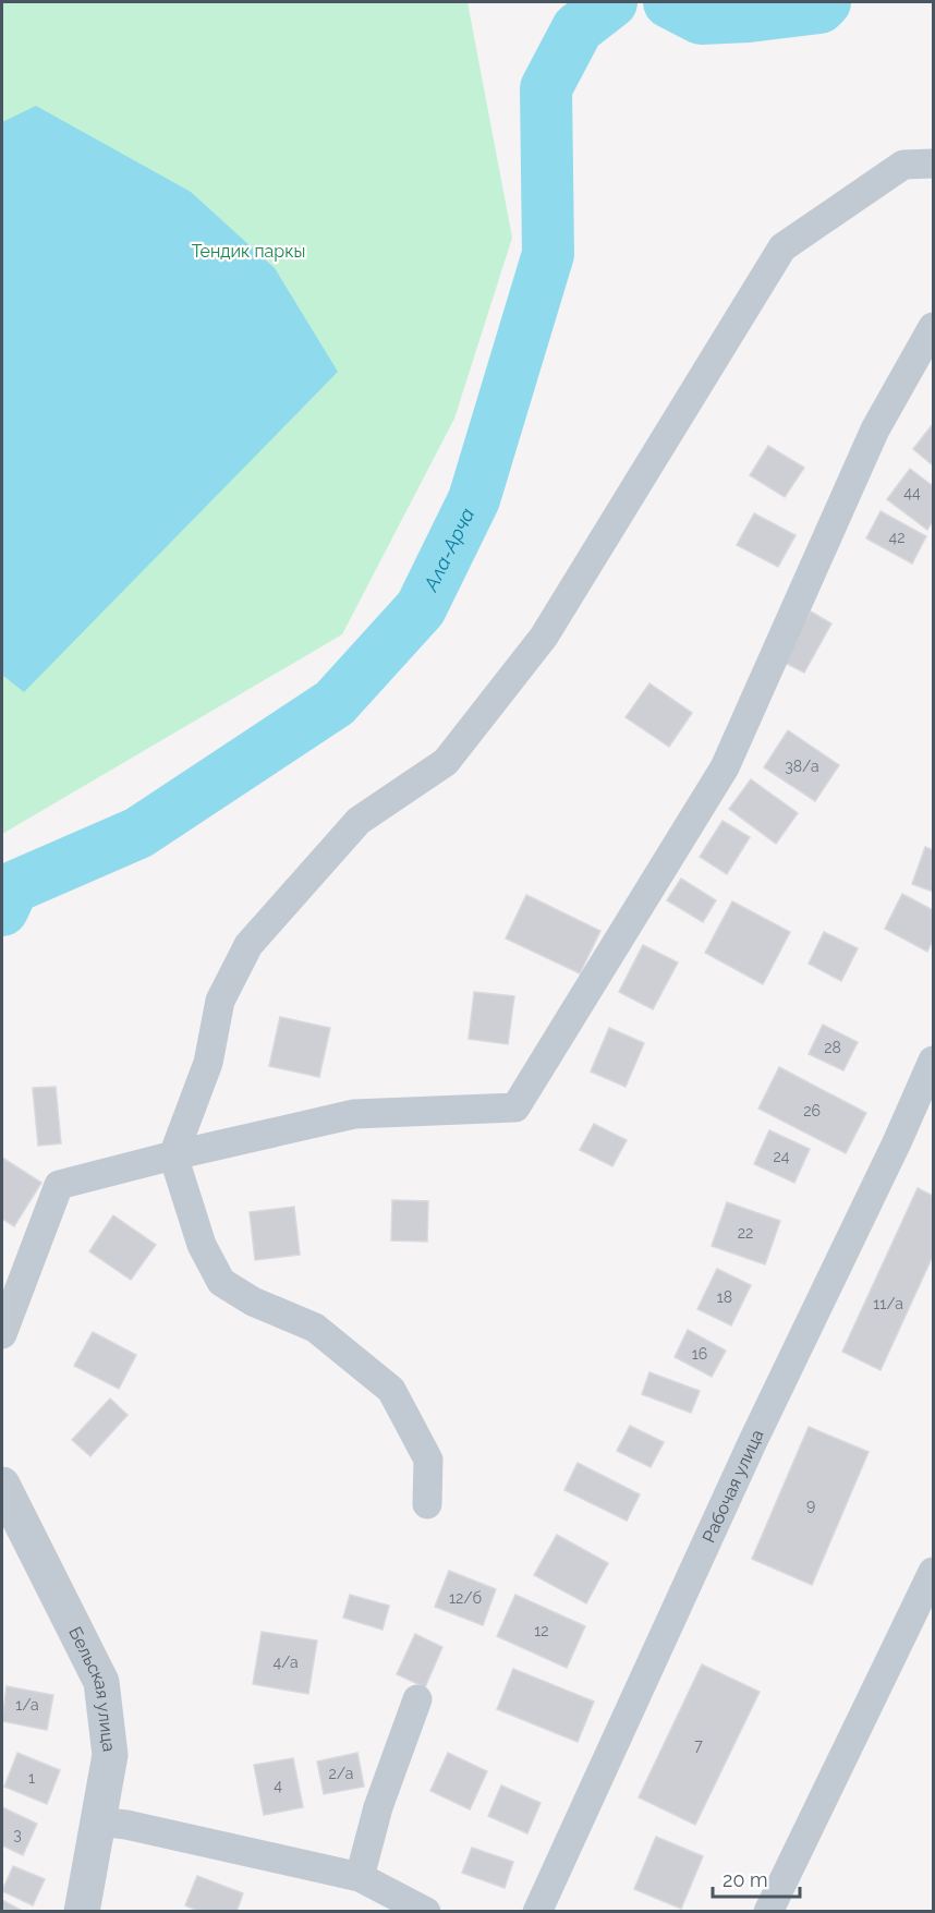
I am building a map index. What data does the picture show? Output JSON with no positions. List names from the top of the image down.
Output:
{
  "streets": {
    "street": ["Рабочая улица", "Бельская улица"]
  },
  "water": ["Ала-Арча"],
  "parks": ["Тендик паркы"],
  "house_numbers": [
    "44",
    "42",
    "38/а",
    "28",
    "26",
    "24",
    "22",
    "18",
    "11/а",
    "16",
    "9",
    "12/б",
    "12",
    "4/а",
    "1/а",
    "7",
    "2/а",
    "1",
    "4",
    "3"
  ],
  "scale_bar": "20 m"
}
